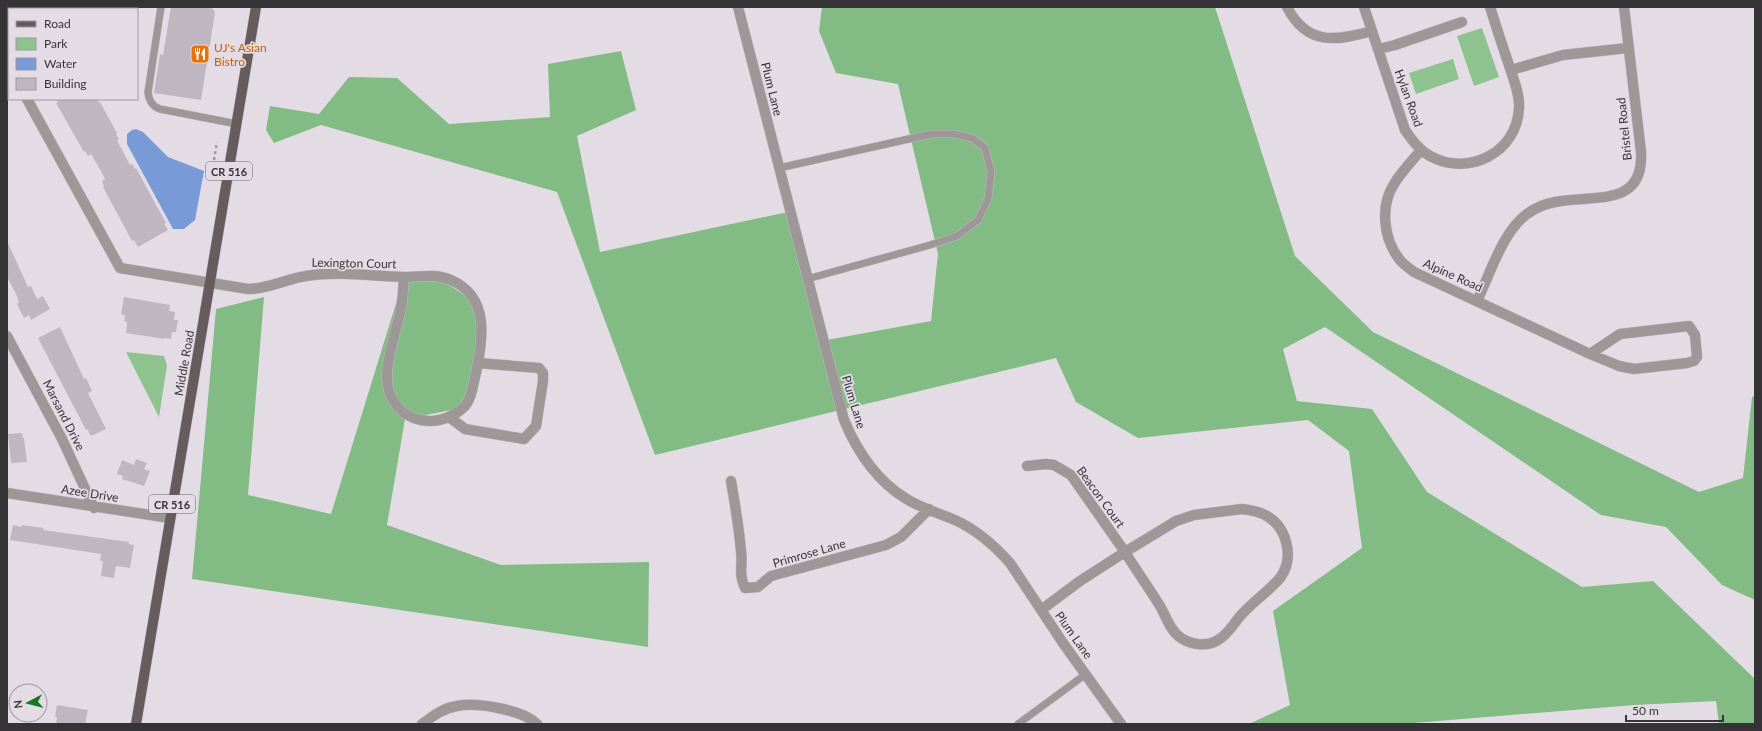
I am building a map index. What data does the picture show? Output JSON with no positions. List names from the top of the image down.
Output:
{
  "streets": {
    "main road": ["CR 516", "Middle Road"],
    "street": [
      "Plum Lane",
      "Hylan Road",
      "Bristel Road",
      "Lexington Court",
      "Alpine Road",
      "Marsand Drive",
      "Azee Drive",
      "Beacon Court",
      "Primrose Lane"
    ]
  },
  "crossings": [
    ["Plum Lane", "Primrose Lane"],
    ["Hylan Road", "Alpine Road"],
    ["Bristel Road", "Alpine Road"],
    ["Lexington Court", "Middle Road"],
    ["Middle Road", "Azee Drive"],
    ["Marsand Drive", "Azee Drive"]
  ],
  "places": {
    "restaurant": ["UJ's Asian Bistro"]
  },
  "legend": [
    "Road",
    "Park",
    "Water",
    "Building"
  ],
  "scale_bar": "50 m",
  "north": "left"
}
